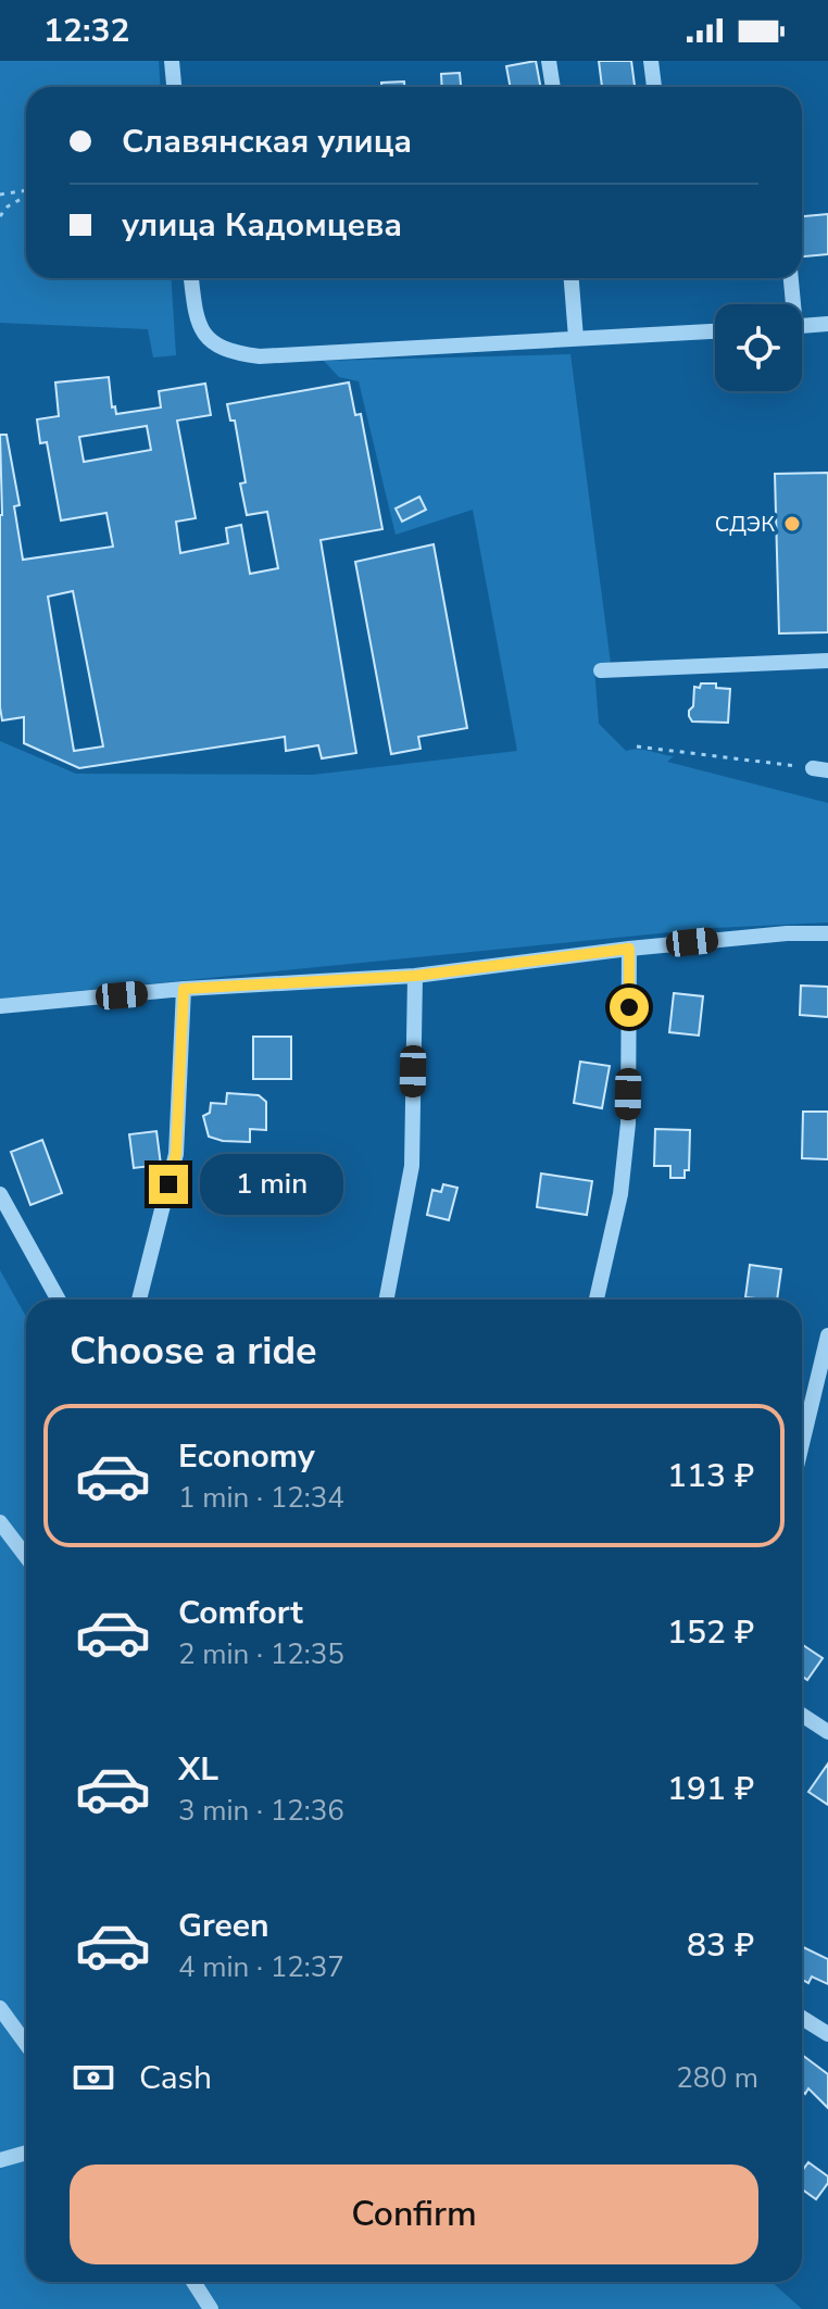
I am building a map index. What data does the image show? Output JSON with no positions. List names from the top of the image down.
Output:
{
  "places": ["СДЭК"],
  "page": {
    "status": "12:32",
    "banner": ["Славянская улица", "улица Кадомцева"],
    "bubble": "1 min",
    "heading": "Choose a ride",
    "list": [
      {
        "name": "Economy",
        "note": "1 min · 12:34",
        "value": "113 ₽"
      },
      {
        "name": "Comfort",
        "note": "2 min · 12:35",
        "value": "152 ₽"
      },
      {
        "name": "XL",
        "note": "3 min · 12:36",
        "value": "191 ₽"
      },
      {
        "name": "Green",
        "note": "4 min · 12:37",
        "value": "83 ₽"
      }
    ],
    "pay": ["Cash", "280 m"],
    "buttons": "Confirm"
  }
}
